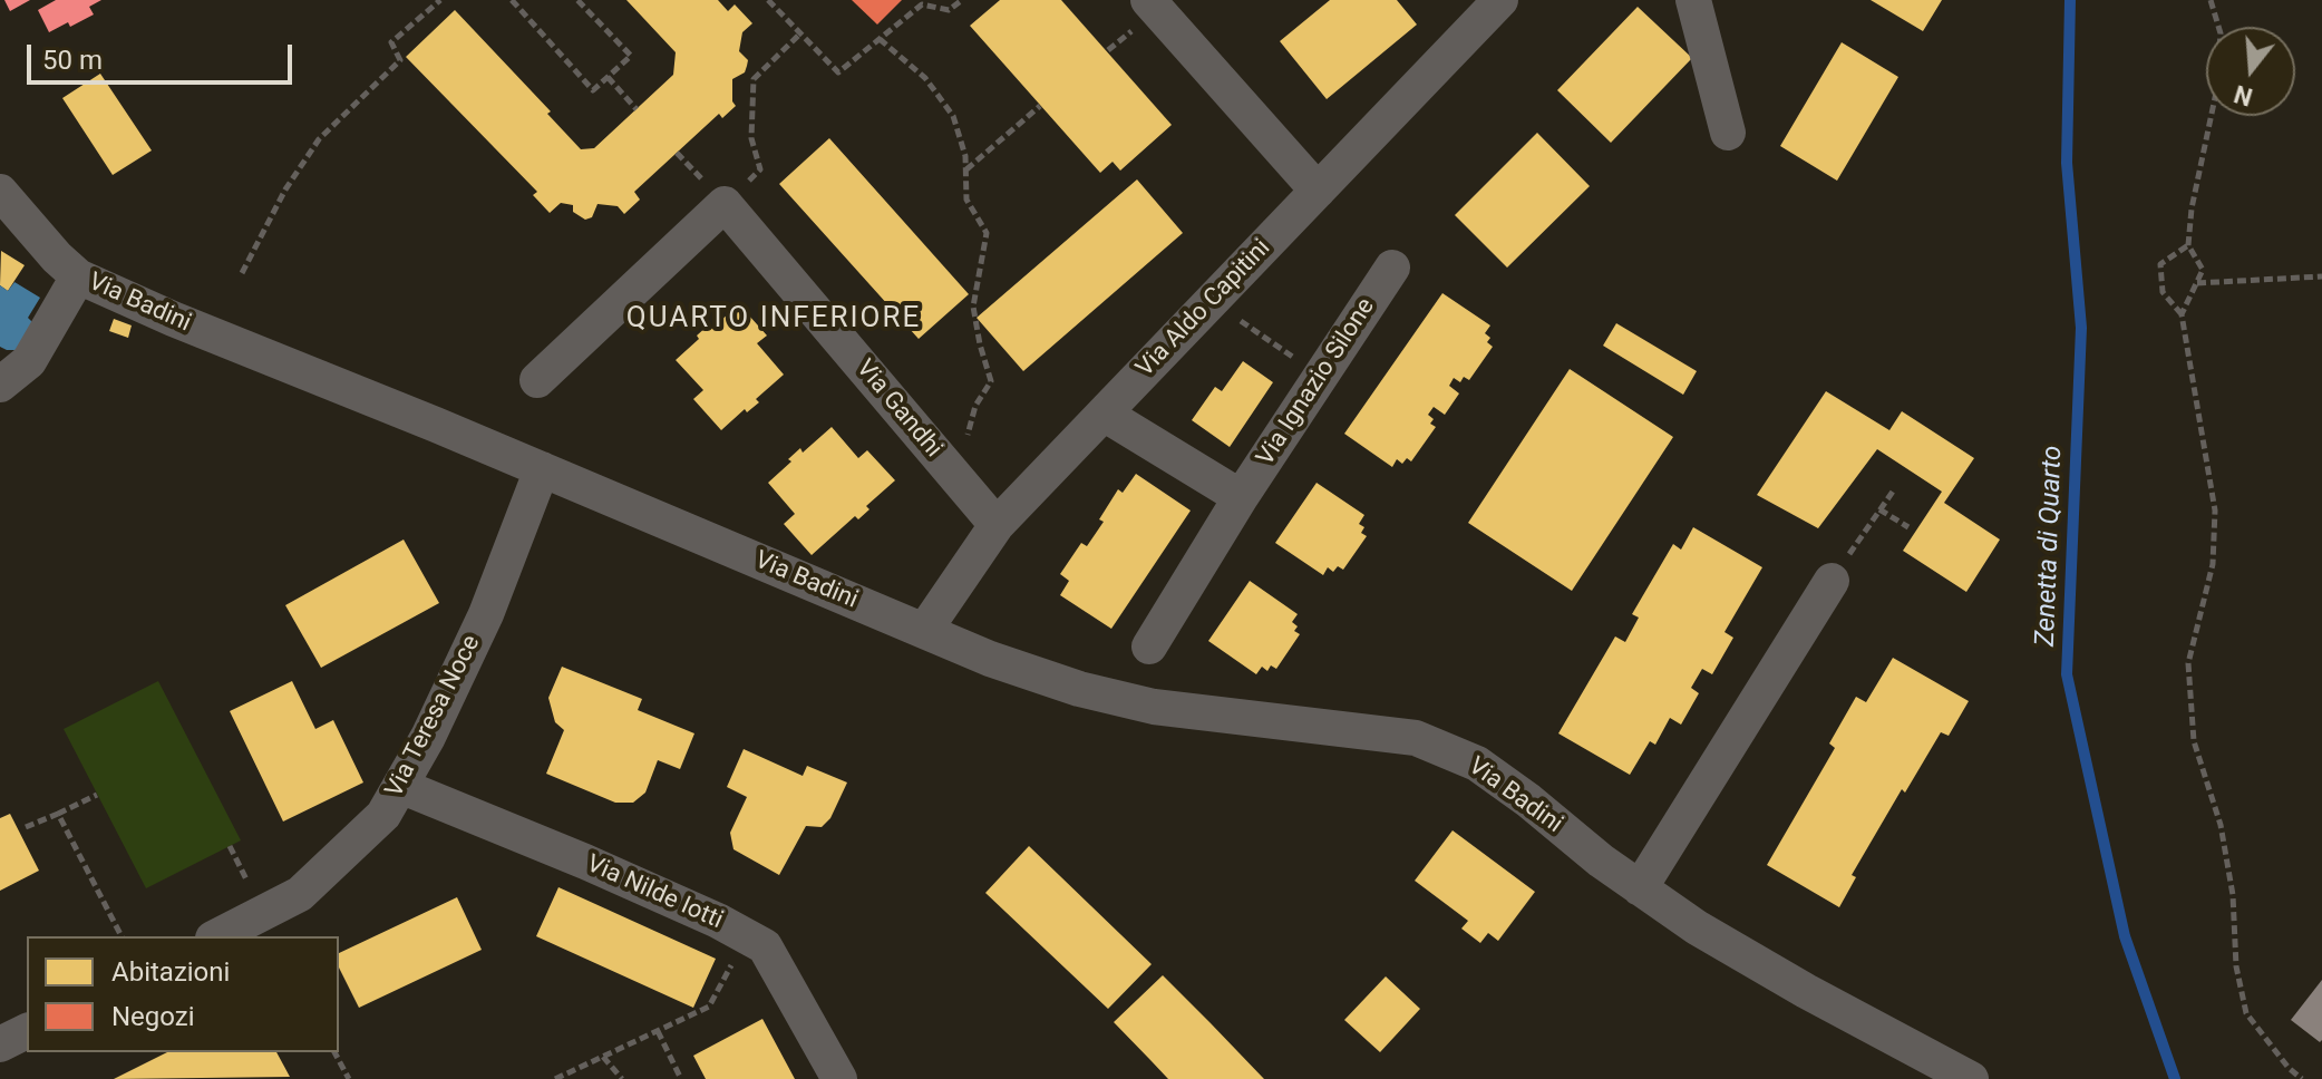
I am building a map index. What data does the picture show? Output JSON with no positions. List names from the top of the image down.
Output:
{
  "streets": {
    "street": [
      "Via Badini",
      "Via Aldo Capitini",
      "Via Ignazio Silone",
      "Via Gandhi",
      "Via Teresa Noce",
      "Via Nilde Iotti"
    ]
  },
  "crossings": [
    ["Via Badini", "Via Aldo Capitini"],
    ["Via Badini", "Via Teresa Noce"],
    ["Via Aldo Capitini", "Via Gandhi"],
    ["Via Teresa Noce", "Via Nilde Iotti"]
  ],
  "districts": ["QUARTO INFERIORE"],
  "water": ["Zenetta di Quarto"],
  "legend": ["Abitazioni", "Negozi"],
  "scale_bar": "50 m",
  "north": "bottom"
}
